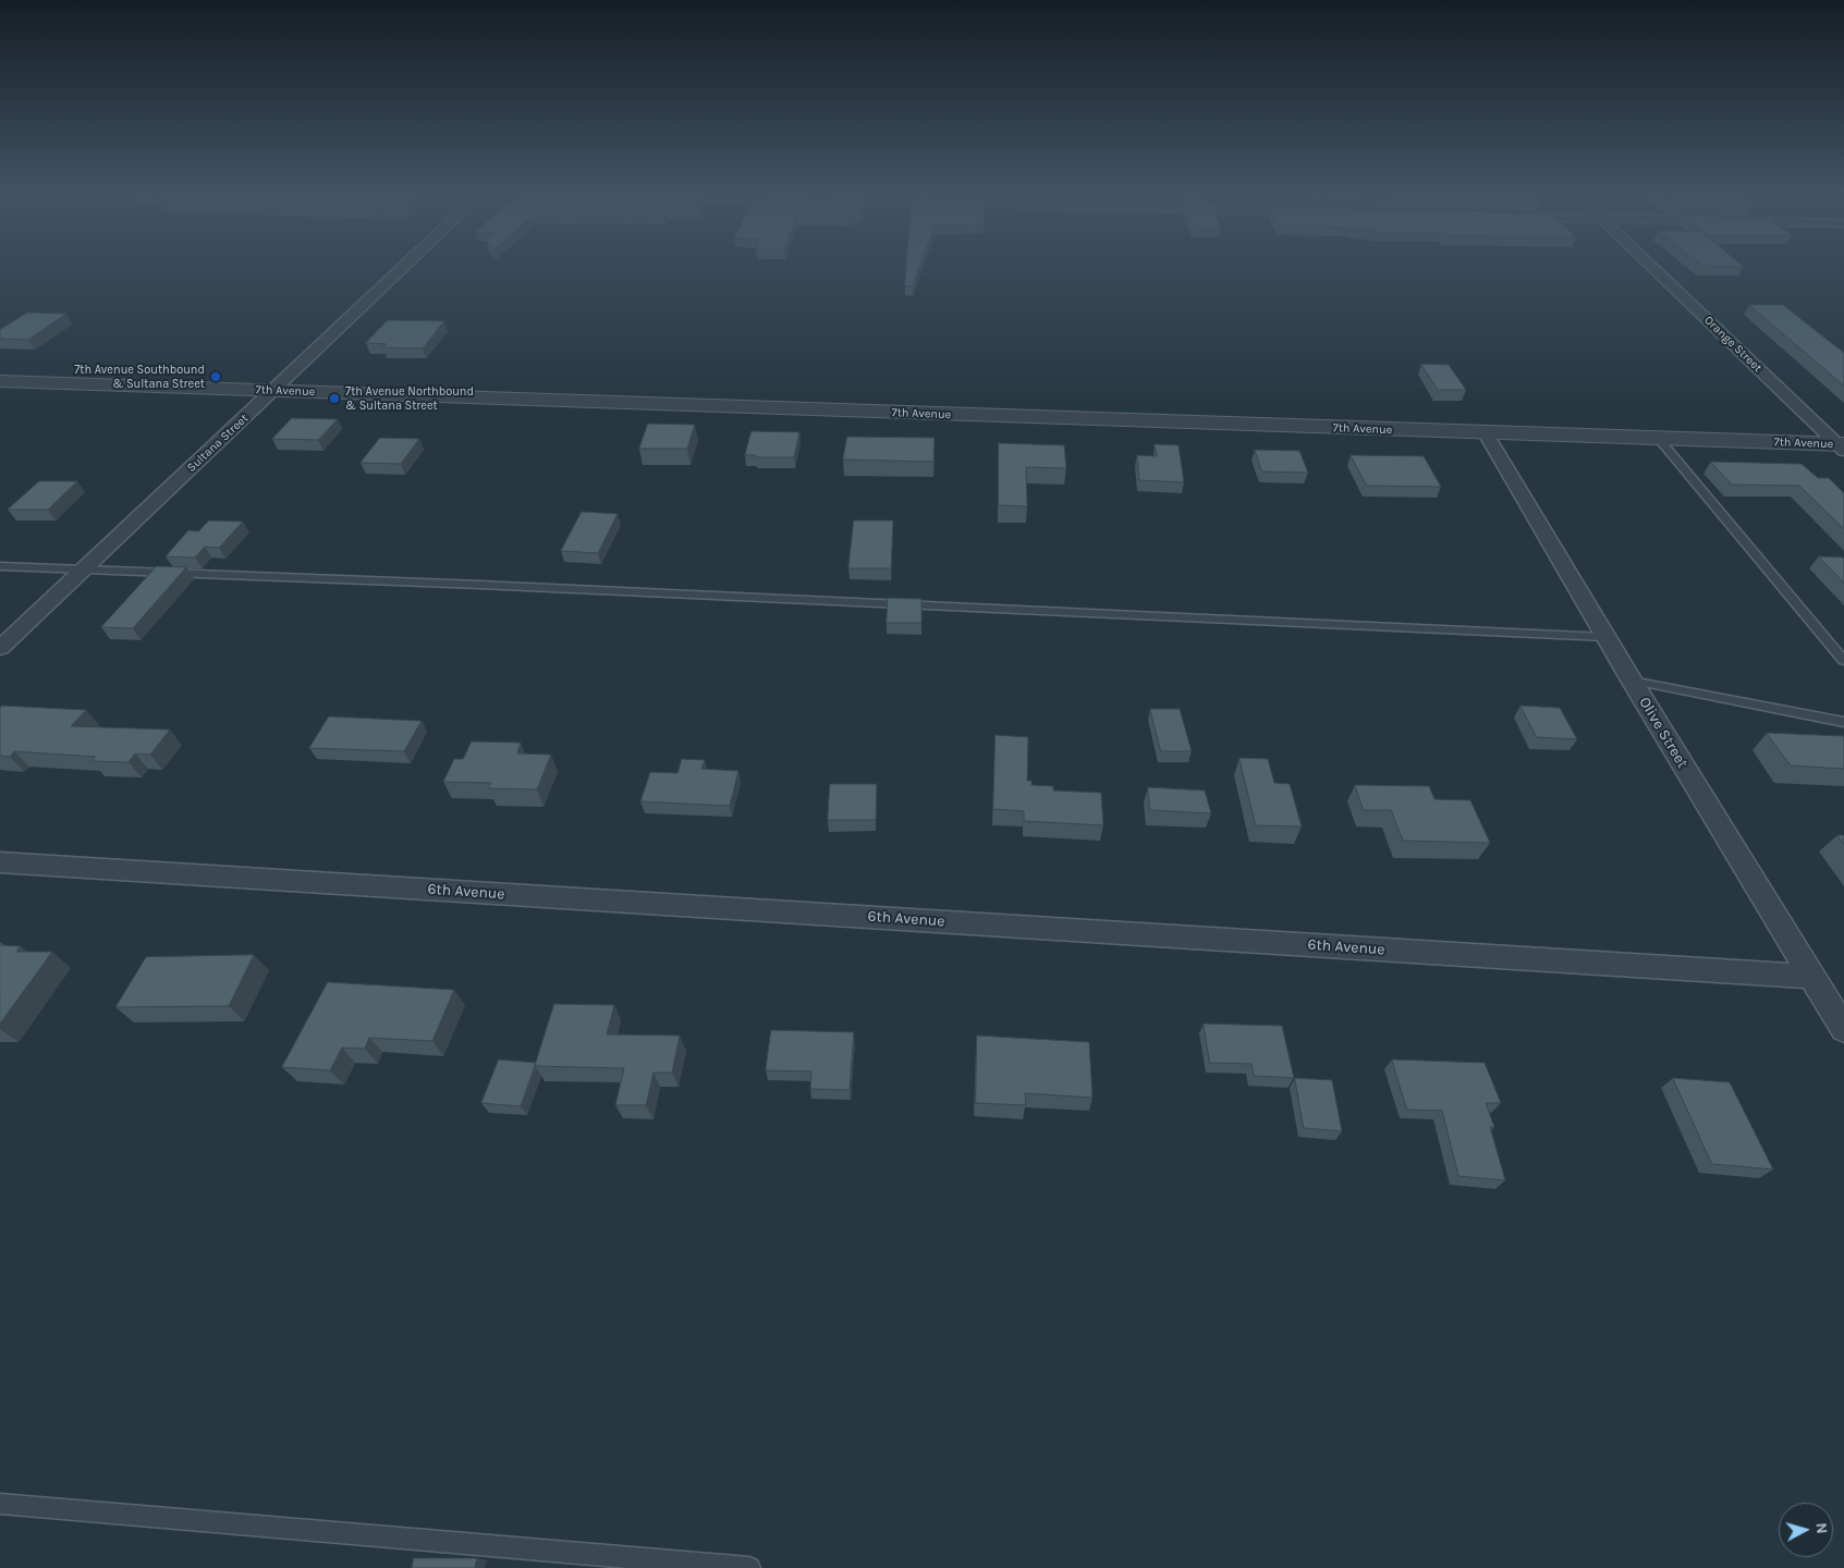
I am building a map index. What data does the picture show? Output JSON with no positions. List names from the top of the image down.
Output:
{
  "streets": {
    "street": [
      "Orange Street",
      "7th Avenue",
      "Sultana Street",
      "Olive Street",
      "6th Avenue"
    ]
  },
  "crossings": [
    ["Orange Street", "7th Avenue"],
    ["7th Avenue", "Sultana Street"],
    ["7th Avenue", "Olive Street"],
    ["Olive Street", "6th Avenue"]
  ],
  "places": ["7th Avenue Southbound & Sultana Street", "7th Avenue Northbound & Sultana Street"],
  "north": "right"
}
